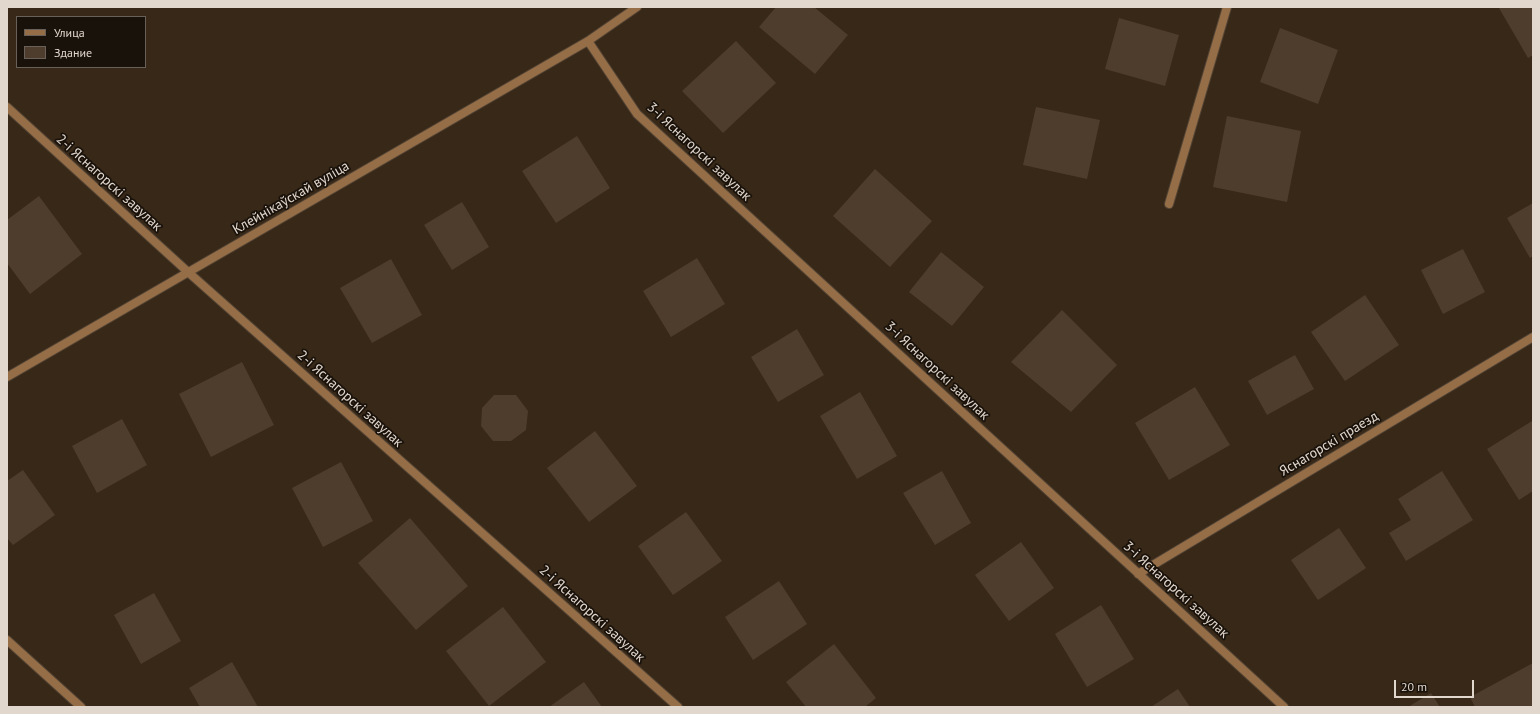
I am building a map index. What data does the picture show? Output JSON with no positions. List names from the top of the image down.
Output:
{
  "streets": {
    "street": [
      "3-і Яснагорскі завулак",
      "2-і Яснагорскі завулак",
      "Клейнікаўскай вуліца",
      "Яснагорскі праезд"
    ]
  },
  "crossings": [
    ["3-і Яснагорскі завулак", "Клейнікаўскай вуліца"],
    ["3-і Яснагорскі завулак", "Яснагорскі праезд"],
    ["2-і Яснагорскі завулак", "Клейнікаўскай вуліца"]
  ],
  "legend": ["Улица", "Здание"],
  "scale_bar": "20 m"
}
